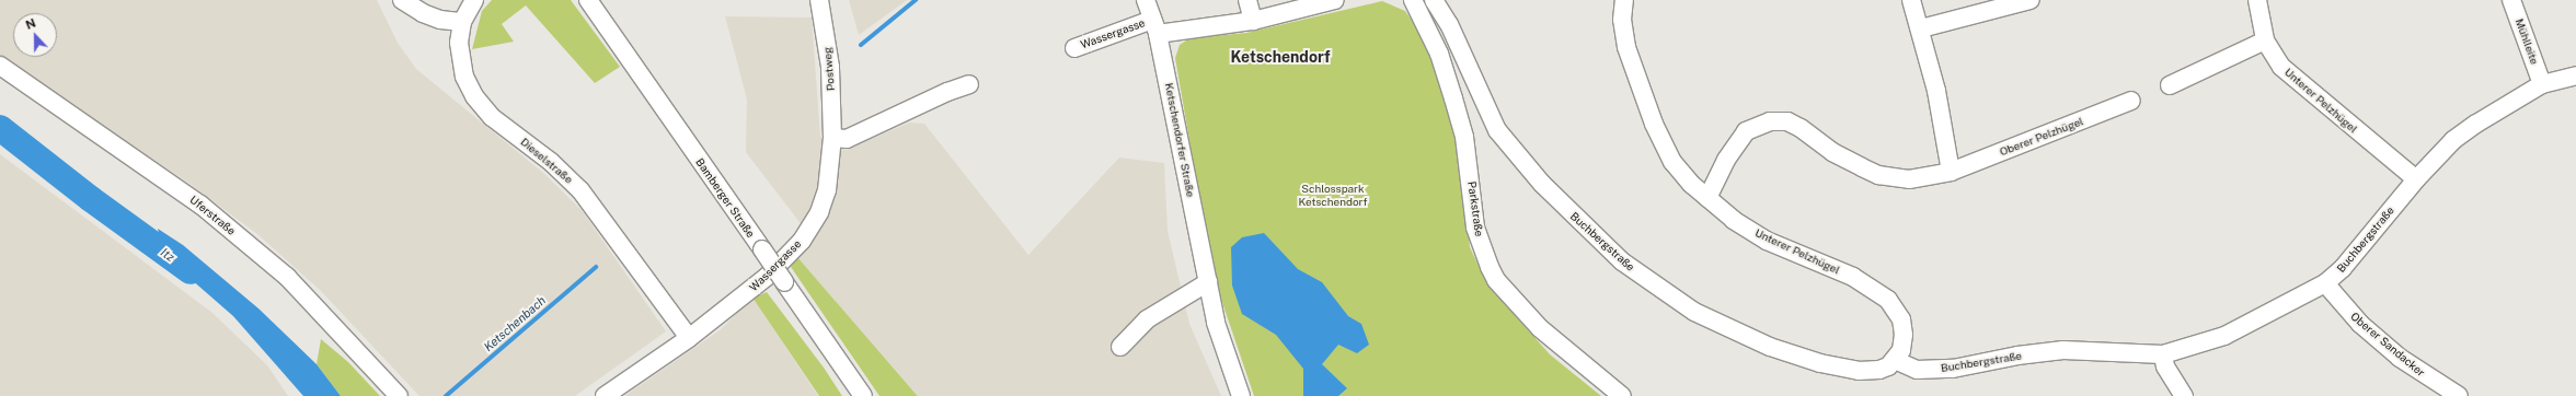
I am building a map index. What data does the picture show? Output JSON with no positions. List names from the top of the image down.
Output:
{
  "streets": {
    "street": [
      "Wassergasse",
      "Mühlleite",
      "Postweg",
      "Unterer Pelzhügel",
      "Oberer Pelzhügel",
      "Ketschendorfer Straße",
      "Dieselstraße",
      "Bamberger Straße",
      "Parkstraße",
      "Uferstraße",
      "Buchbergstraße",
      "Oberer Sandacker"
    ]
  },
  "crossings": [
    ["Wassergasse", "Postweg"],
    ["Wassergasse", "Ketschendorfer Straße"],
    ["Wassergasse", "Dieselstraße"],
    ["Mühlleite", "Buchbergstraße"],
    ["Unterer Pelzhügel", "Oberer Pelzhügel"],
    ["Unterer Pelzhügel", "Buchbergstraße"],
    ["Buchbergstraße", "Oberer Sandacker"]
  ],
  "districts": ["Ketschendorf"],
  "water": ["Itz", "Ketschenbach"],
  "parks": ["Schlosspark Ketschendorf"],
  "north": "top"
}
